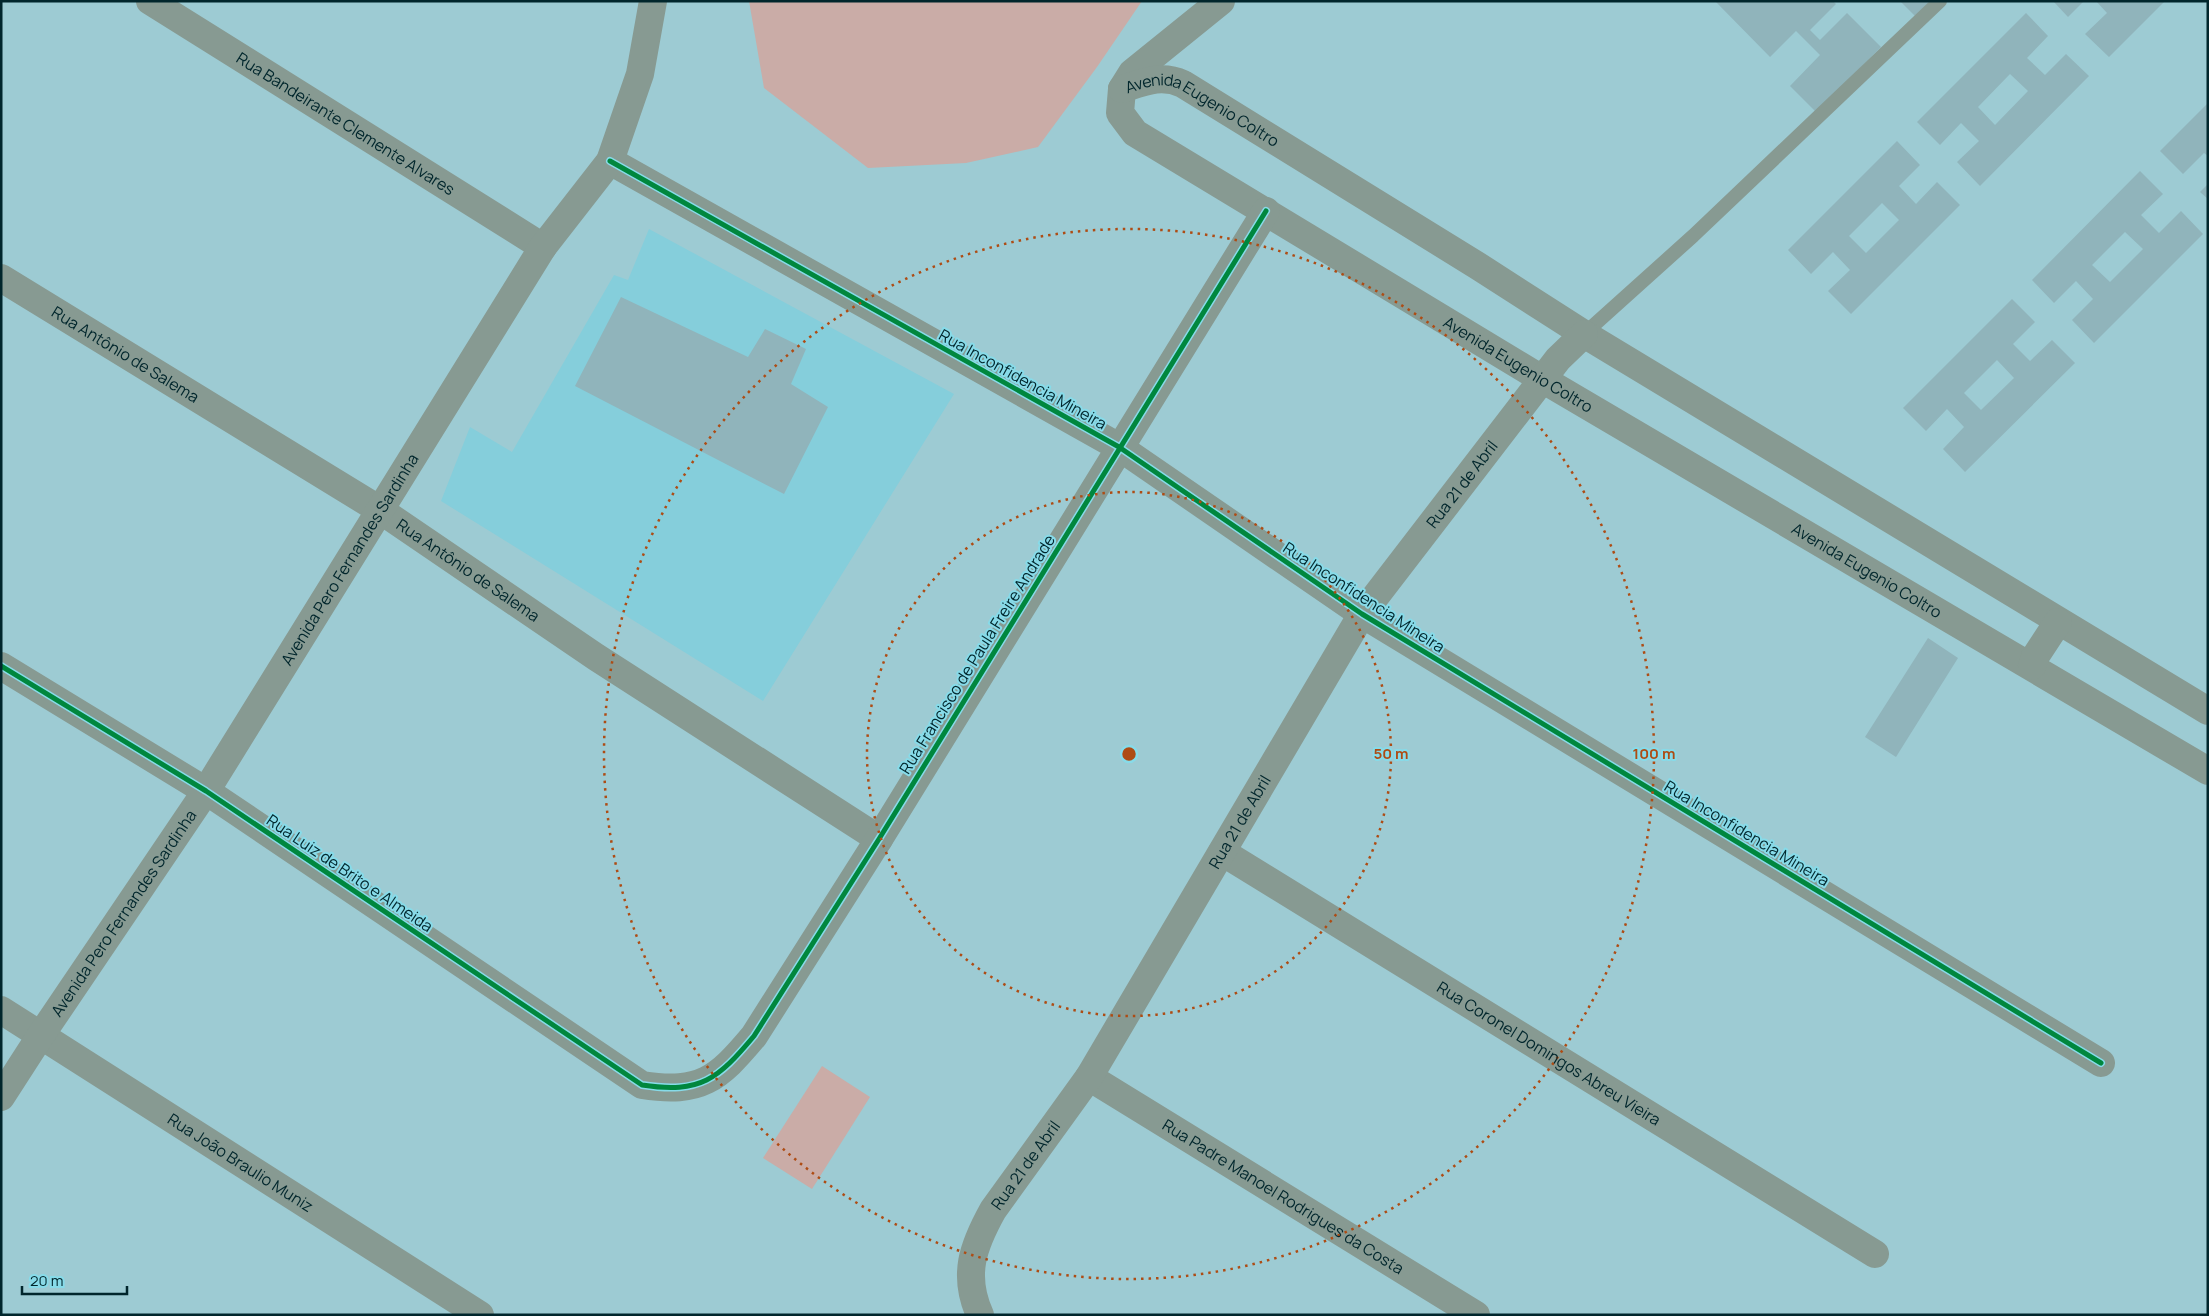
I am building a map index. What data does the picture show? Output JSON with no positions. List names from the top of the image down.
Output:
{
  "streets": {
    "street": [
      "Avenida Eugenio Coltro",
      "Rua Bandeirante Clemente Alvares",
      "Rua Antônio de Salema",
      "Rua Inconfidencia Mineira",
      "Rua 21 de Abril",
      "Avenida Pero Fernandes Sardinha",
      "Rua Francisco de Paula Freire Andrade",
      "Rua Luiz de Brito e Almeida",
      "Rua Coronel Domingos Abreu Vieira",
      "Rua João Braulio Muniz",
      "Rua Padre Manoel Rodrigues da Costa"
    ]
  },
  "crossings": [
    ["Avenida Eugenio Coltro", "Rua 21 de Abril"],
    ["Avenida Eugenio Coltro", "Rua Francisco de Paula Freire Andrade"],
    ["Rua Bandeirante Clemente Alvares", "Avenida Pero Fernandes Sardinha"],
    ["Rua Antônio de Salema", "Avenida Pero Fernandes Sardinha"],
    ["Rua Antônio de Salema", "Rua Francisco de Paula Freire Andrade"],
    ["Rua Inconfidencia Mineira", "Rua 21 de Abril"],
    ["Rua Inconfidencia Mineira", "Avenida Pero Fernandes Sardinha"],
    ["Rua Inconfidencia Mineira", "Rua Francisco de Paula Freire Andrade"],
    ["Rua 21 de Abril", "Rua Coronel Domingos Abreu Vieira"],
    ["Rua 21 de Abril", "Rua Padre Manoel Rodrigues da Costa"],
    ["Avenida Pero Fernandes Sardinha", "Rua Luiz de Brito e Almeida"],
    ["Avenida Pero Fernandes Sardinha", "Rua João Braulio Muniz"],
    ["Rua Francisco de Paula Freire Andrade", "Rua Luiz de Brito e Almeida"]
  ],
  "scale_bar": "20 m",
  "rings": ["50 m", "100 m"]
}
